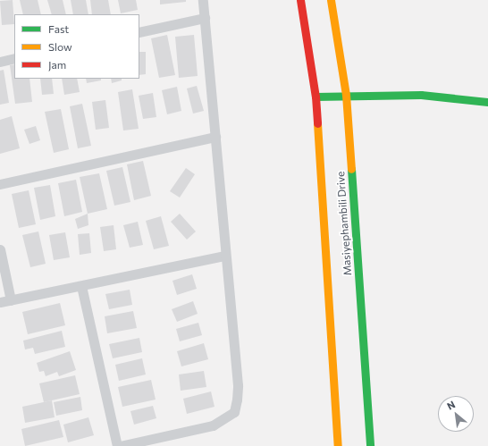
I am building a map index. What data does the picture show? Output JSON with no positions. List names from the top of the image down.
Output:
{
  "streets": {
    "main road": ["Masiyephambili Drive"]
  },
  "legend": ["Fast", "Slow", "Jam"],
  "north": "top left"
}
